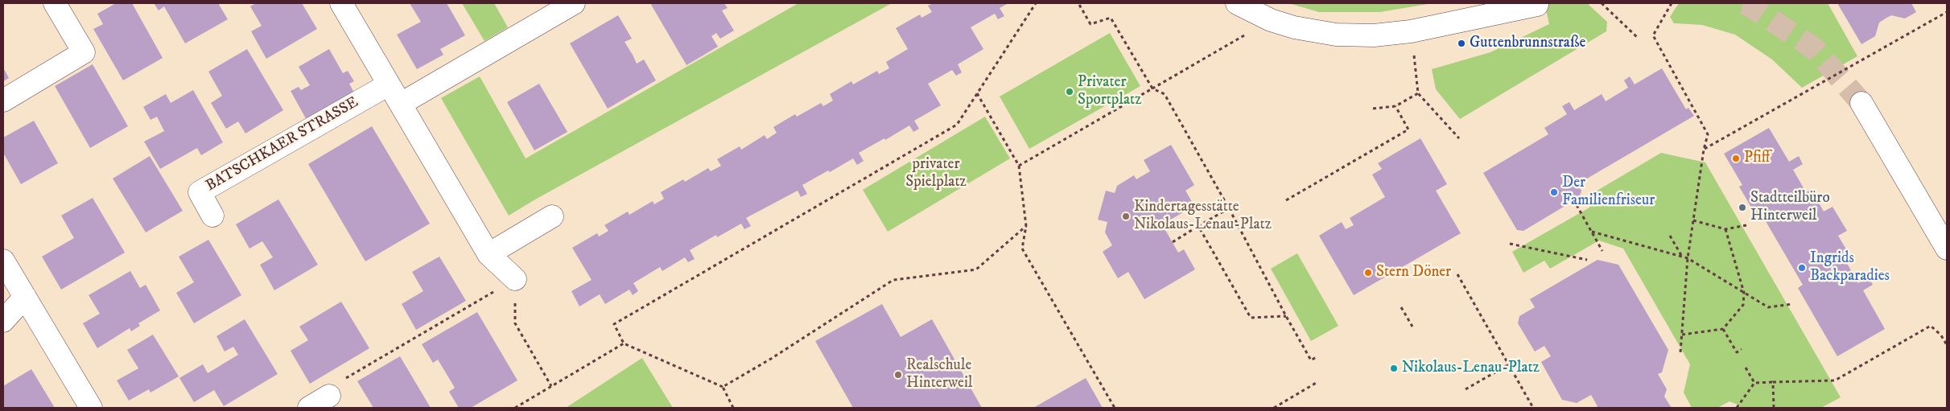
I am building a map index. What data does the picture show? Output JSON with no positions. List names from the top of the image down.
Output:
{
  "streets": {
    "street": ["BATSCHKAER STRASSE"]
  },
  "parks": ["privater Spielplatz"],
  "places": [
    "Guttenbrunnstraße",
    "Privater Sportplatz",
    "Pfiff",
    "Der Familienfriseur",
    "Stadtteilbüro Hinterweil",
    "Kindertagesstätte Nikolaus-Lenau-Platz",
    "Ingrids Backparadies",
    "Stern Döner",
    "Nikolaus-Lenau-Platz",
    "Realschule Hinterweil"
  ]
}
